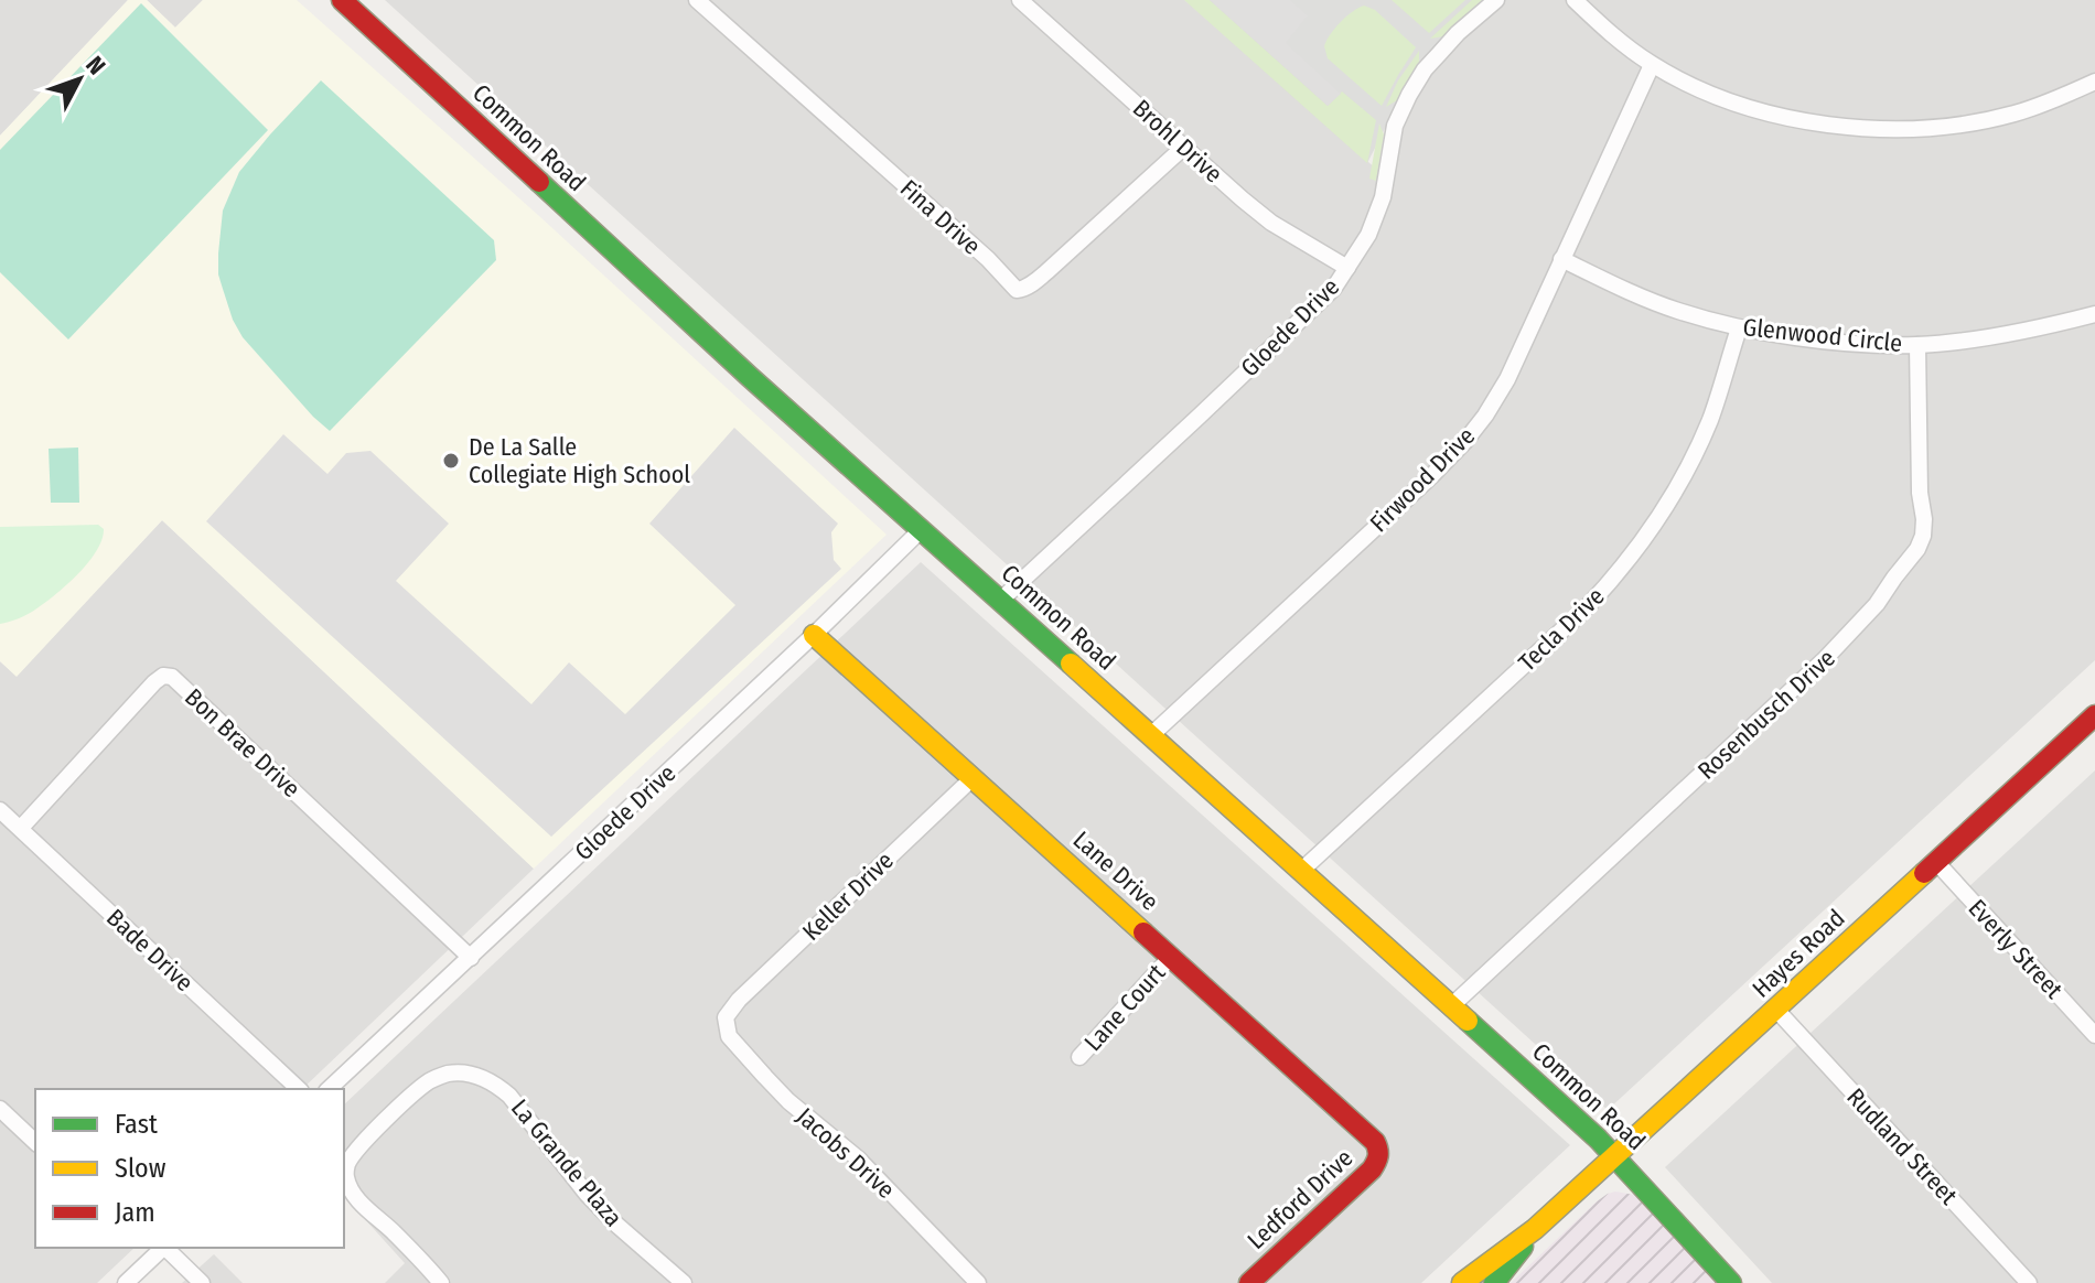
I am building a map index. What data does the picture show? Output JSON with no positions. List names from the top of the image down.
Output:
{
  "streets": {
    "street": [
      "Common Road",
      "Brohl Drive",
      "Fina Drive",
      "Gloede Drive",
      "Glenwood Circle",
      "Firwood Drive",
      "Tecla Drive",
      "Rosenbusch Drive",
      "Bon Brae Drive",
      "Lane Drive",
      "Keller Drive",
      "Everly Street",
      "Bade Drive",
      "Hayes Road",
      "Lane Court",
      "Rudland Street",
      "Jacobs Drive",
      "La Grande Plaza",
      "Ledford Drive"
    ]
  },
  "crossings": [
    ["Common Road", "Gloede Drive"],
    ["Common Road", "Firwood Drive"],
    ["Common Road", "Tecla Drive"],
    ["Common Road", "Rosenbusch Drive"],
    ["Common Road", "Hayes Road"],
    ["Brohl Drive", "Fina Drive"],
    ["Brohl Drive", "Gloede Drive"],
    ["Gloede Drive", "Bon Brae Drive"],
    ["Gloede Drive", "Lane Drive"],
    ["Glenwood Circle", "Firwood Drive"],
    ["Glenwood Circle", "Tecla Drive"],
    ["Glenwood Circle", "Rosenbusch Drive"],
    ["Bon Brae Drive", "Bade Drive"],
    ["Lane Drive", "Keller Drive"],
    ["Lane Drive", "Lane Court"],
    ["Lane Drive", "Ledford Drive"],
    ["Keller Drive", "Jacobs Drive"],
    ["Everly Street", "Hayes Road"],
    ["Hayes Road", "Rudland Street"]
  ],
  "places": ["De La Salle Collegiate High School"],
  "legend": ["Fast", "Slow", "Jam"],
  "north": "top right"
}
